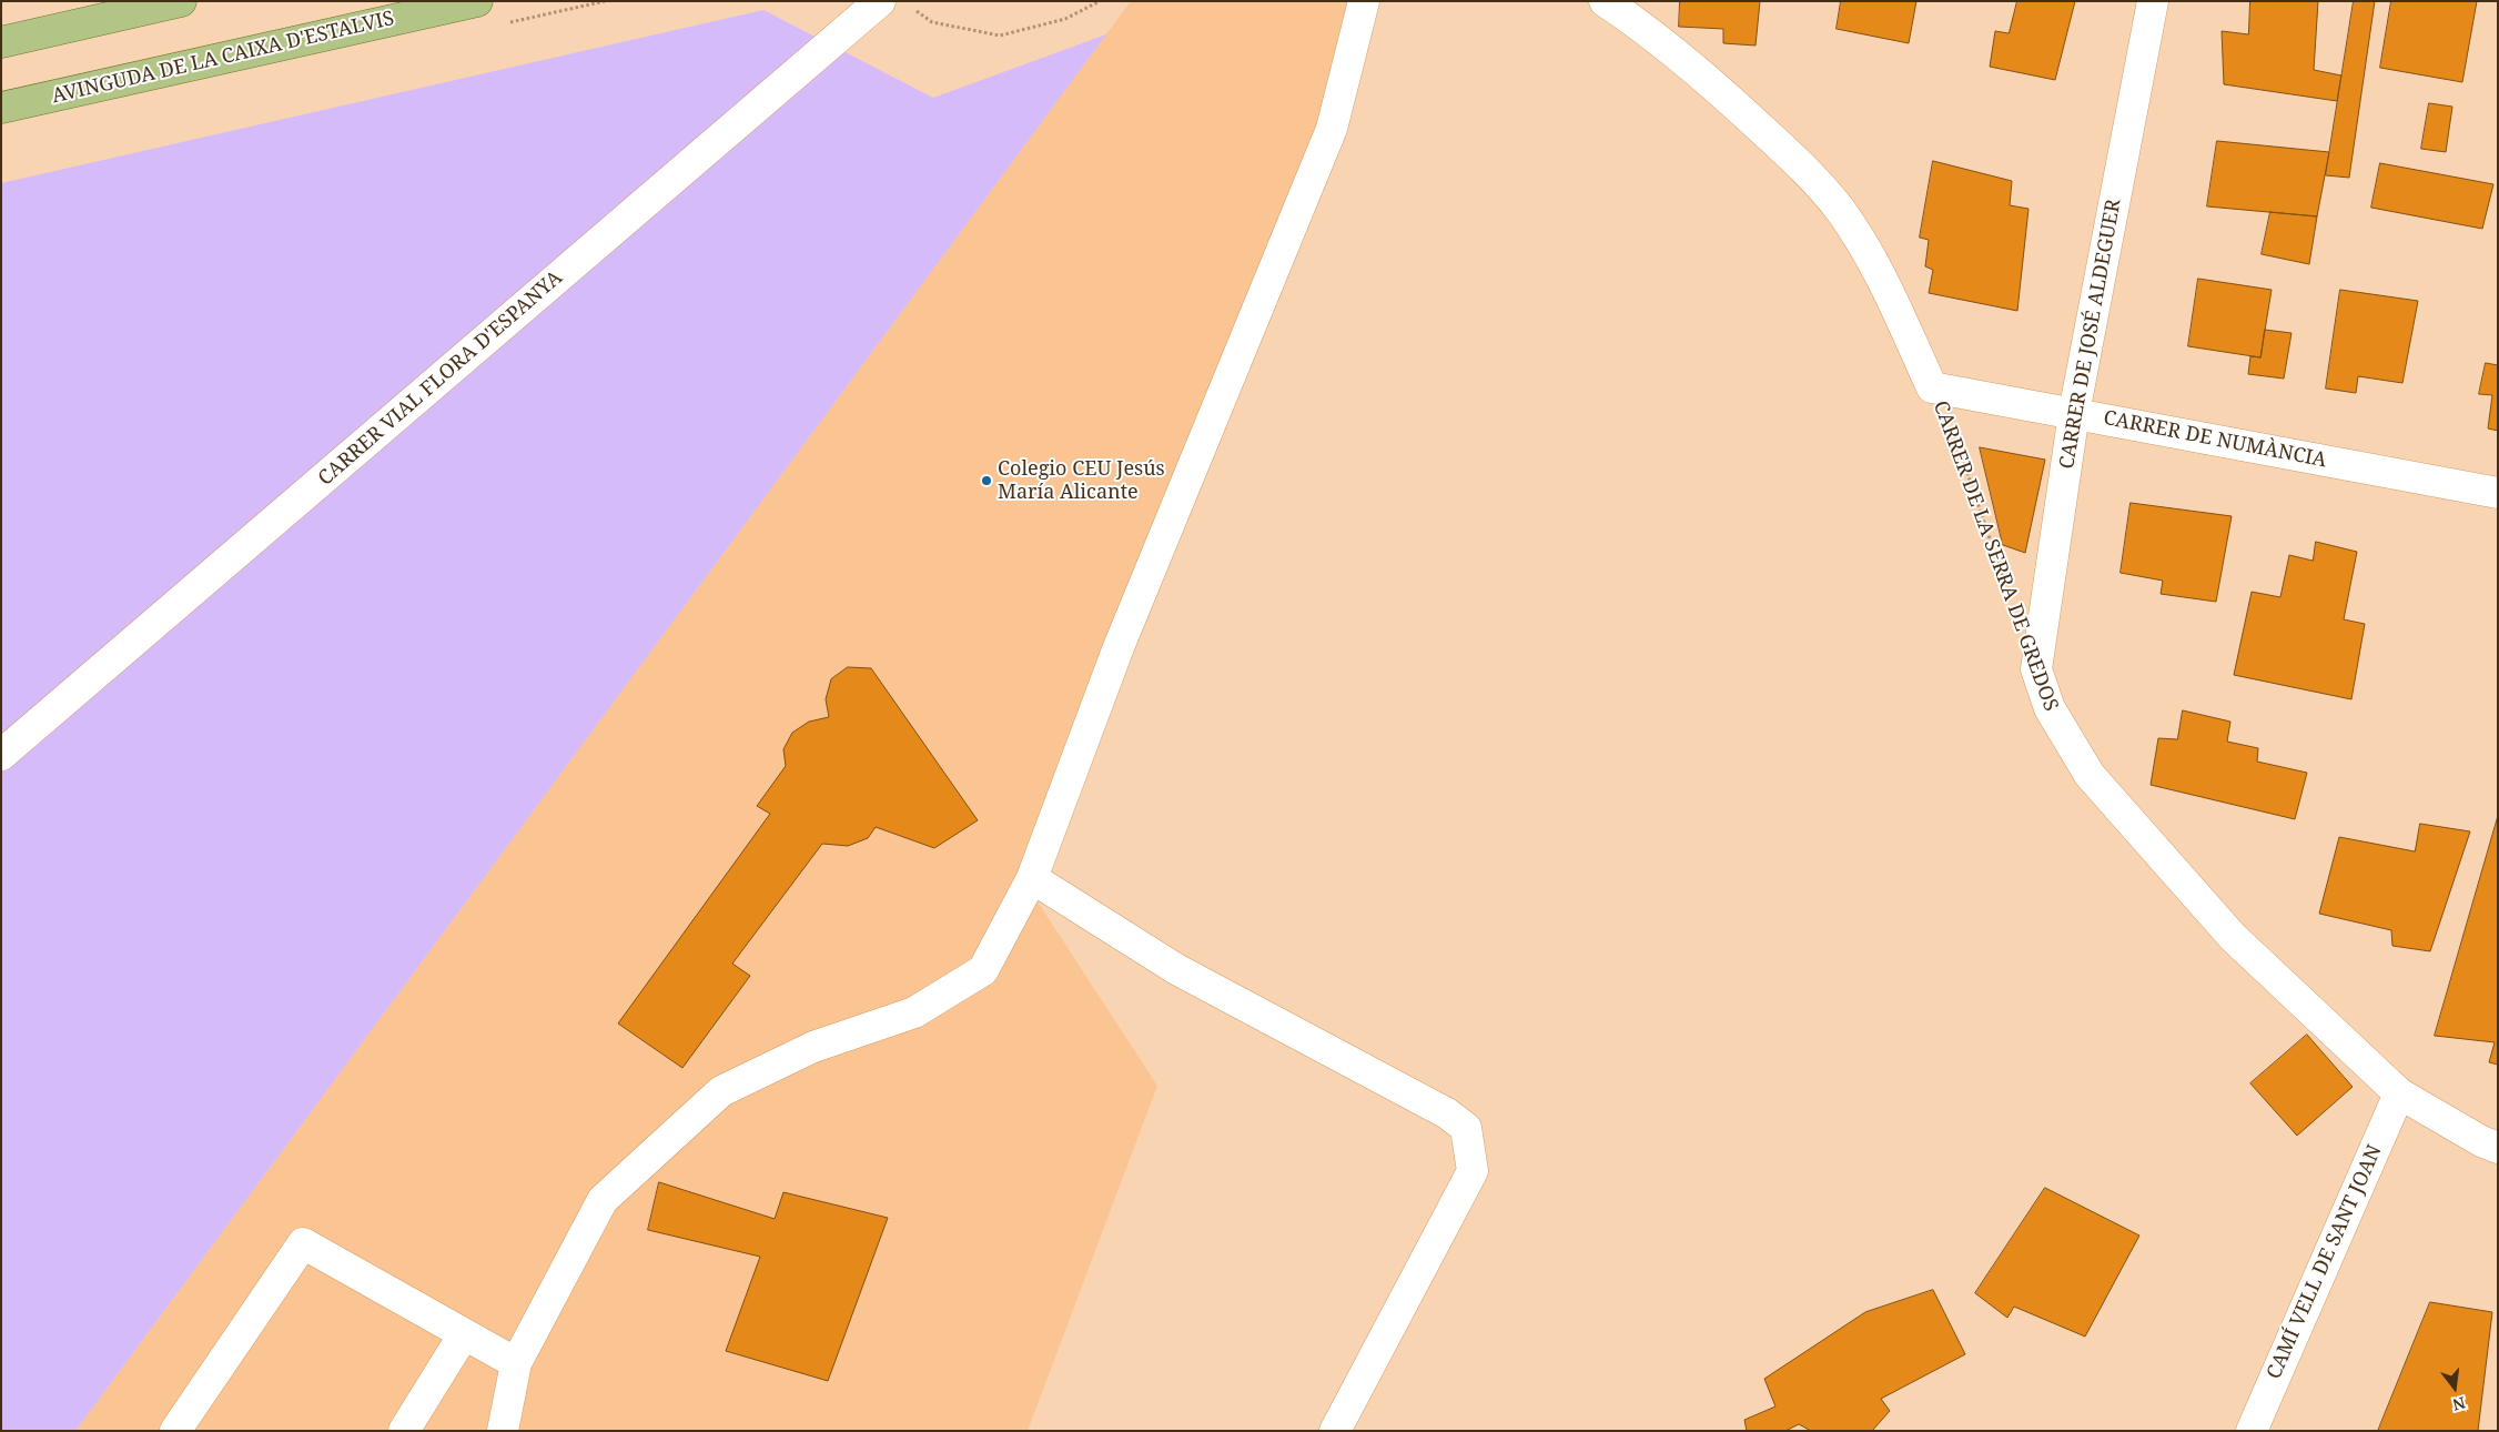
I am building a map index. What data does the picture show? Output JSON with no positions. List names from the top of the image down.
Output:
{
  "streets": {
    "main road": ["AVINGUDA DE LA CAIXA D'ESTALVIS"],
    "street": [
      "CARRER DE JOSÉ ALDEGUER",
      "CARRER VIAL FLORA D'ESPANYA",
      "CARRER DE NUMÀNCIA",
      "CARRER DE LA SERRA DE GREDOS",
      "CAMÍ VELL DE SANT JOAN"
    ]
  },
  "crossings": [
    ["CARRER DE JOSÉ ALDEGUER", "CARRER DE NUMÀNCIA"],
    ["CARRER DE JOSÉ ALDEGUER", "CARRER DE LA SERRA DE GREDOS"],
    ["CARRER DE NUMÀNCIA", "CARRER DE LA SERRA DE GREDOS"],
    ["CARRER DE LA SERRA DE GREDOS", "CAMÍ VELL DE SANT JOAN"]
  ],
  "places": ["Colegio CEU Jesús María Alicante"],
  "north": "bottom"
}
